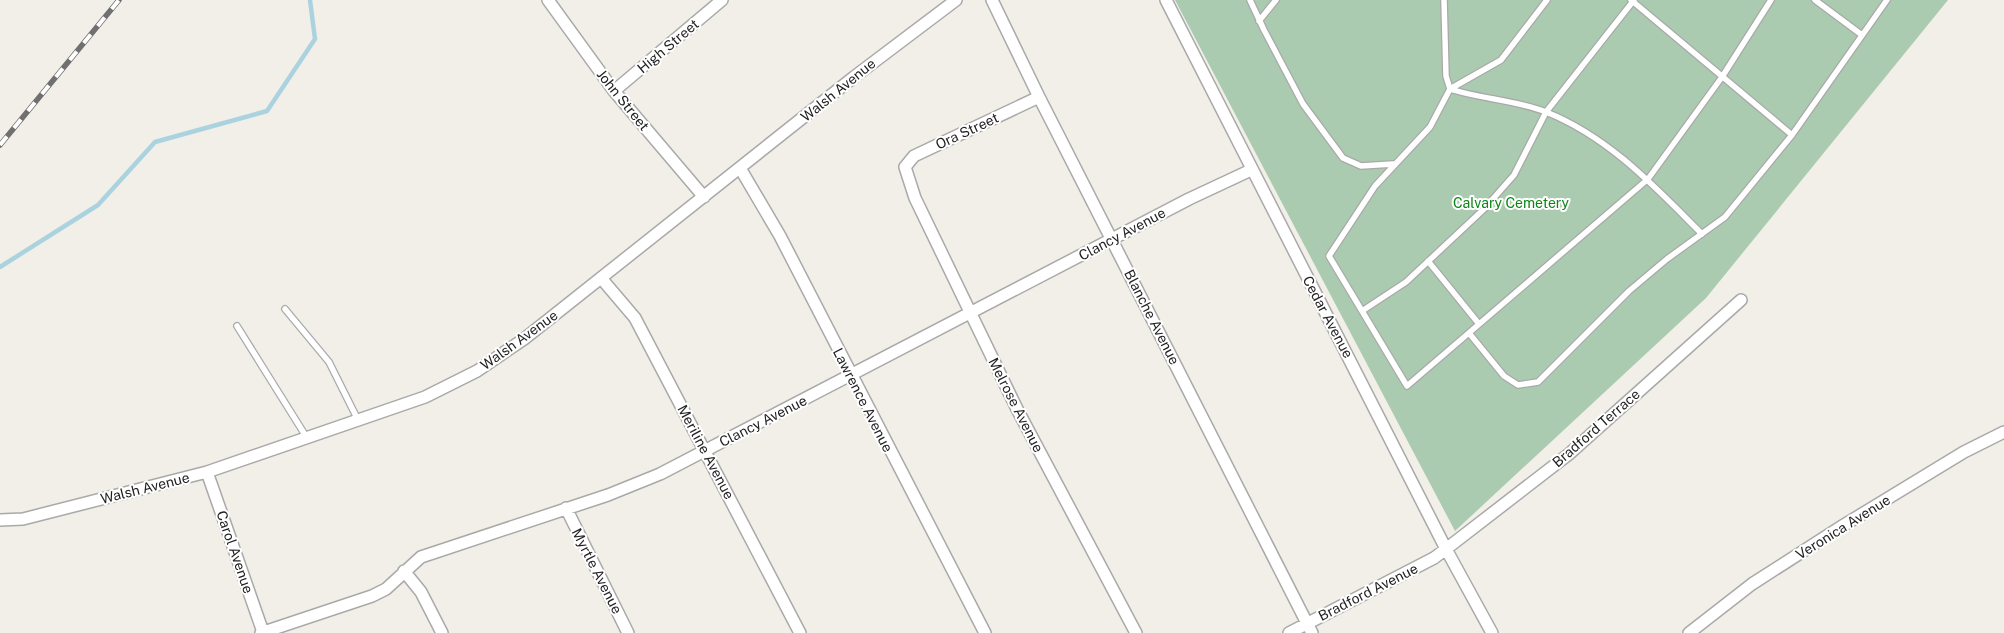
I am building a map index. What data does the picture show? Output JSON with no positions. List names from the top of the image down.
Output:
{
  "streets": {
    "street": [
      "High Street",
      "Walsh Avenue",
      "John Street",
      "Ora Street",
      "Clancy Avenue",
      "Blanche Avenue",
      "Cedar Avenue",
      "Lawrence Avenue",
      "Melrose Avenue",
      "Bradford Terrace",
      "Meriline Avenue",
      "Veronica Avenue",
      "Carol Avenue",
      "Myrtle Avenue",
      "Bradford Avenue"
    ]
  },
  "crossings": [
    ["High Street", "John Street"],
    ["Walsh Avenue", "John Street"],
    ["Walsh Avenue", "Lawrence Avenue"],
    ["Walsh Avenue", "Meriline Avenue"],
    ["Walsh Avenue", "Carol Avenue"],
    ["Ora Street", "Blanche Avenue"],
    ["Ora Street", "Melrose Avenue"],
    ["Clancy Avenue", "Blanche Avenue"],
    ["Clancy Avenue", "Cedar Avenue"],
    ["Clancy Avenue", "Lawrence Avenue"],
    ["Clancy Avenue", "Melrose Avenue"],
    ["Clancy Avenue", "Meriline Avenue"],
    ["Clancy Avenue", "Carol Avenue"],
    ["Clancy Avenue", "Myrtle Avenue"],
    ["Blanche Avenue", "Bradford Avenue"],
    ["Cedar Avenue", "Bradford Terrace"],
    ["Cedar Avenue", "Bradford Avenue"],
    ["Bradford Terrace", "Bradford Avenue"]
  ],
  "parks": ["Calvary Cemetery"]
}
